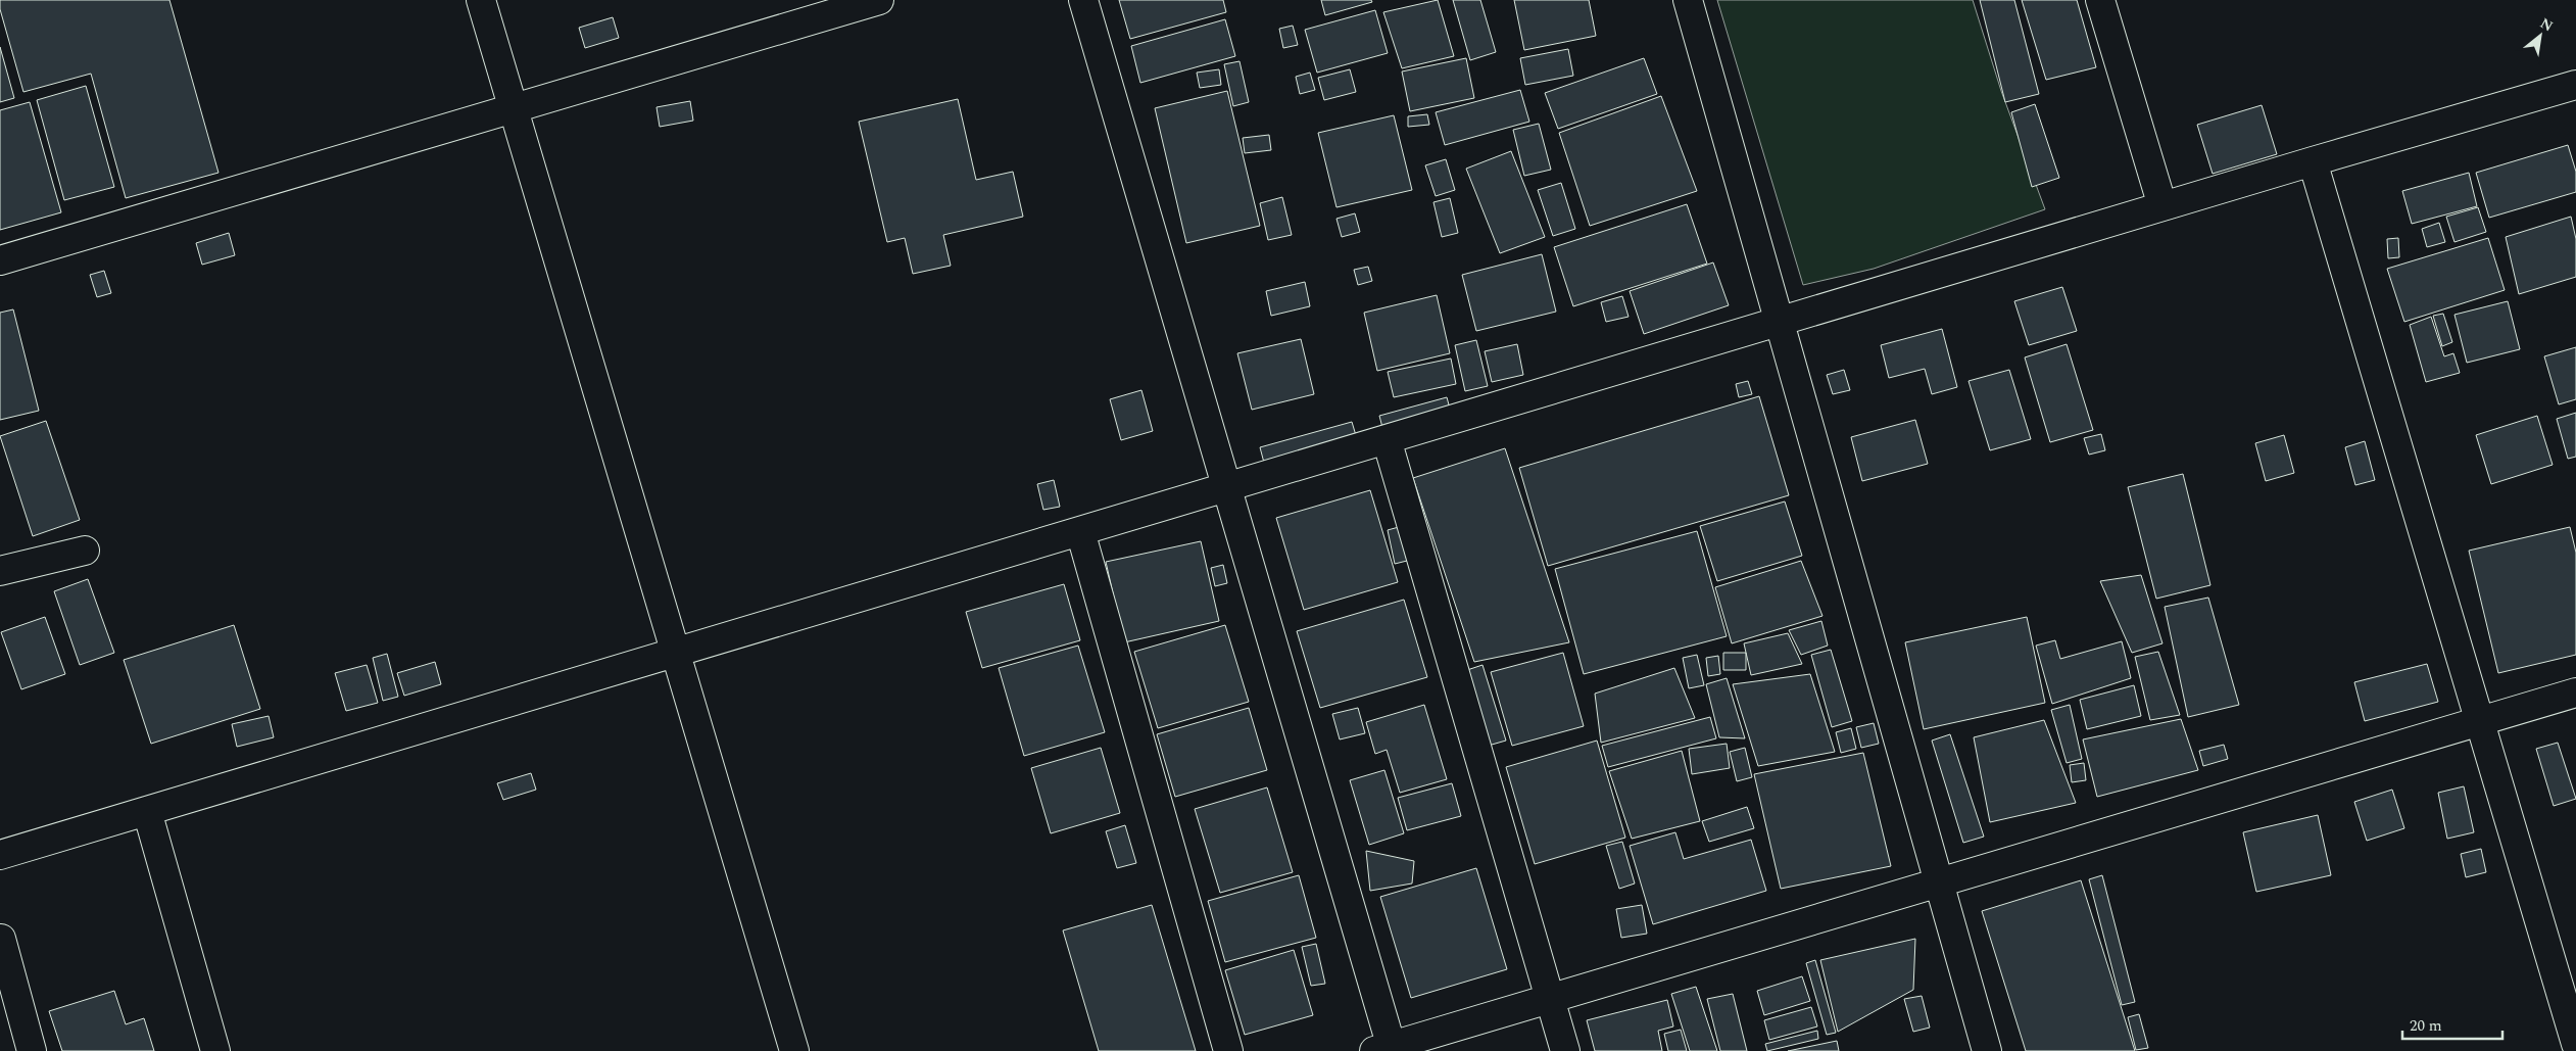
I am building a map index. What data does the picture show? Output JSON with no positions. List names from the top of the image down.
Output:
{
  "scale_bar": "20 m",
  "north": "top right"
}
